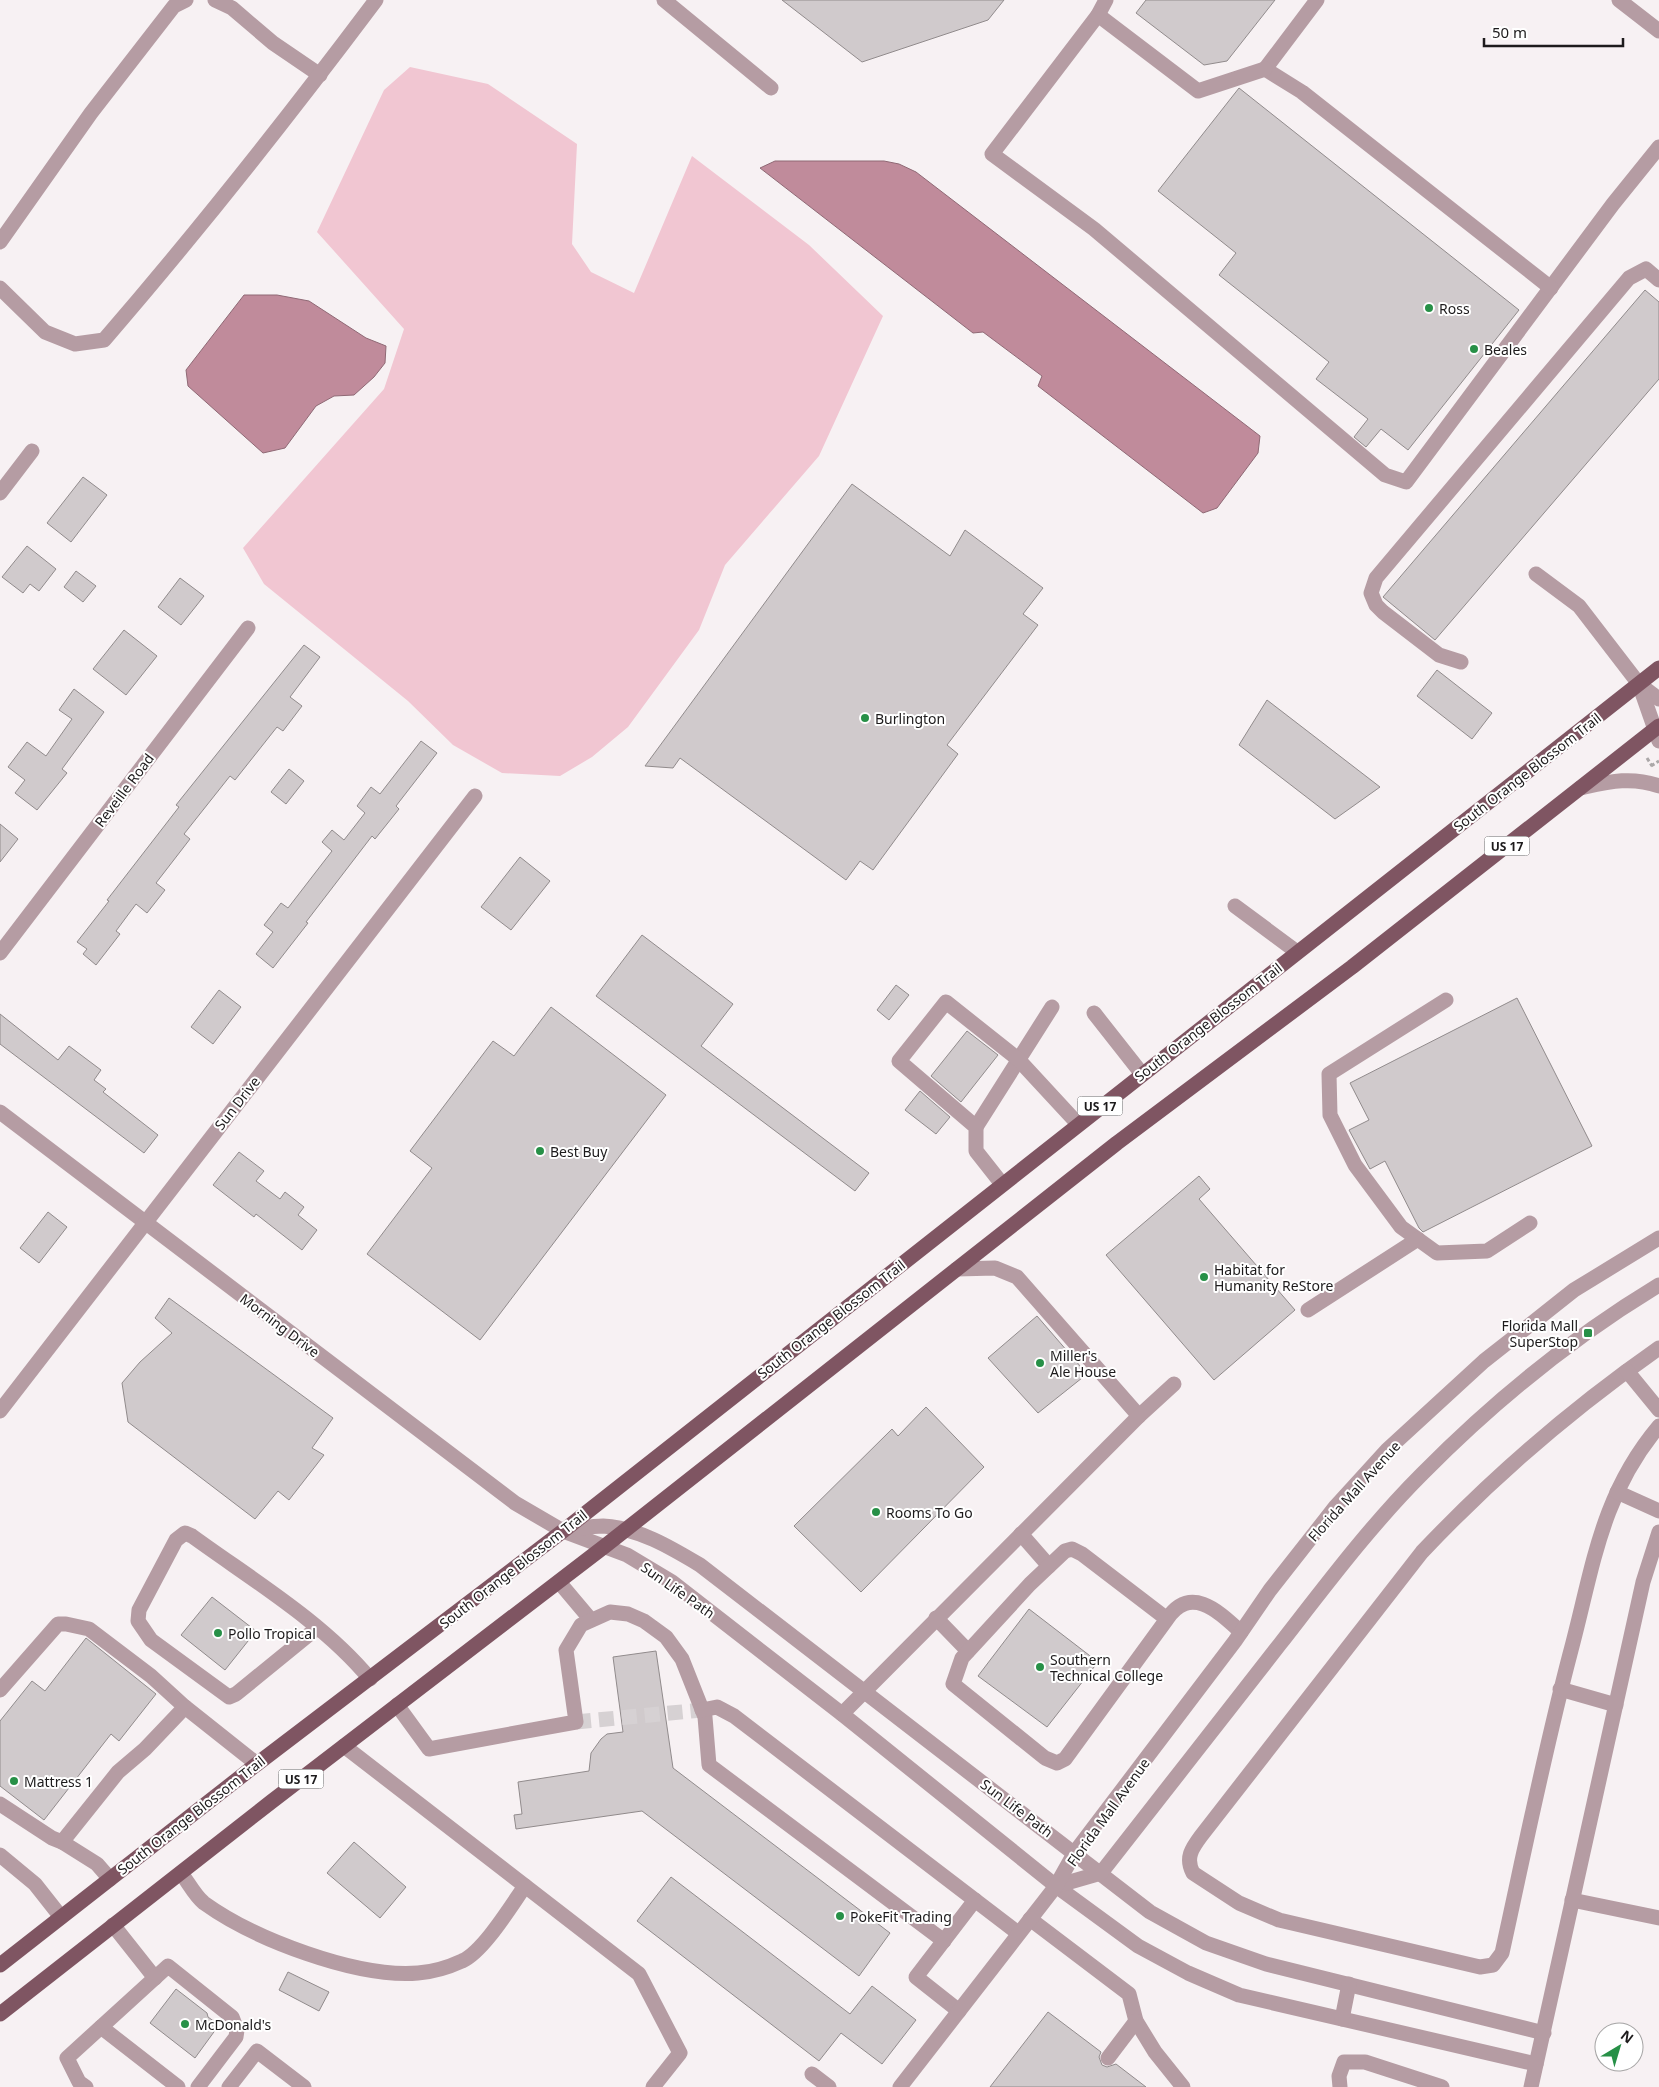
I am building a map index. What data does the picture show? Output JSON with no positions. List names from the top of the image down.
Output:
{
  "streets": {
    "main road": ["South Orange Blossom Trail", "US 17"],
    "street": [
      "Reveille Road",
      "Sun Drive",
      "Morning Drive",
      "Florida Mall Avenue",
      "Sun Life Path"
    ]
  },
  "crossings": [
    ["South Orange Blossom Trail", "Morning Drive"],
    ["South Orange Blossom Trail", "Sun Life Path"],
    ["US 17", "Sun Life Path"],
    ["Sun Drive", "Morning Drive"],
    ["Morning Drive", "Sun Life Path"],
    ["Florida Mall Avenue", "Sun Life Path"]
  ],
  "places": {
    "other": [
      "Ross",
      "Beales",
      "Burlington",
      "Best Buy",
      "Habitat for Humanity ReStore",
      "Miller's Ale House",
      "Rooms To Go",
      "Pollo Tropical",
      "Southern Technical College",
      "Mattress 1",
      "PokeFit Trading",
      "McDonald's"
    ],
    "transit": ["Florida Mall SuperStop"]
  },
  "scale_bar": "50 m",
  "north": "top right"
}
